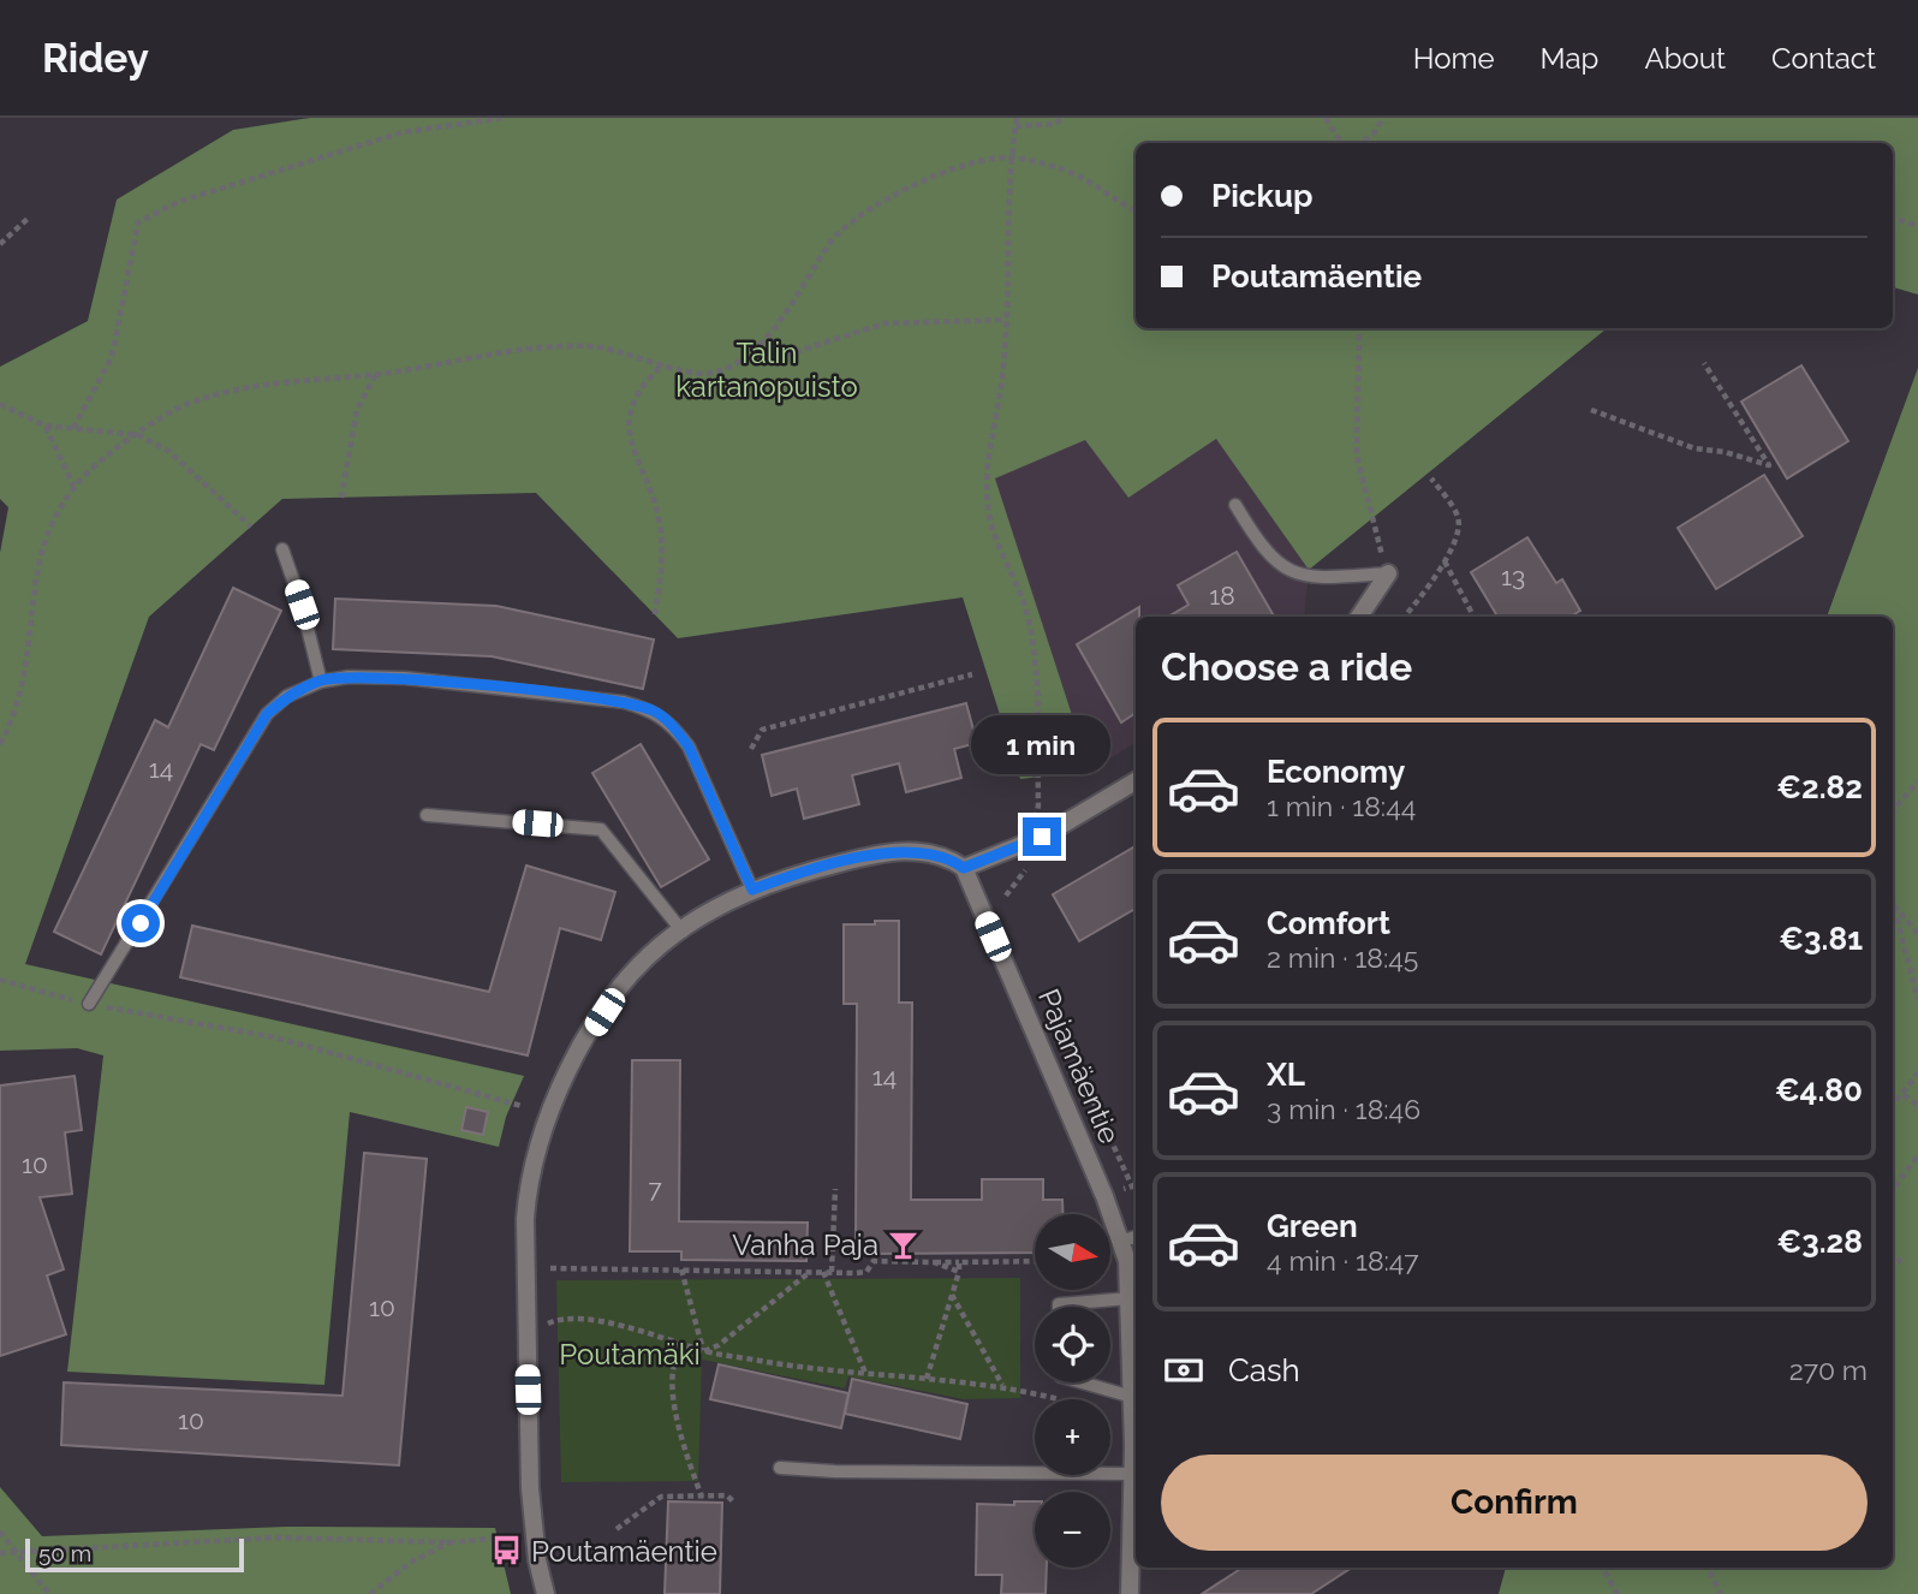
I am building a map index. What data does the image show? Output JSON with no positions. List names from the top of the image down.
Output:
{
  "streets": {
    "street": ["Pajamäentie"]
  },
  "parks": ["Talin kartanopuisto", "Poutamäki"],
  "places": {
    "bar": ["Vanha Paja"],
    "bus stop": ["Poutamäentie"]
  },
  "house_numbers": [
    "13",
    "18",
    "14",
    "14",
    "10",
    "7",
    "10",
    "10"
  ],
  "scale_bar": "50 m",
  "north": "right",
  "page": {
    "header": "Ridey",
    "nav": [
      "Home",
      "Map",
      "About",
      "Contact"
    ],
    "banner": ["Pickup", "Poutamäentie"],
    "heading": "Choose a ride",
    "bubble": "1 min",
    "list": [
      {
        "name": "Economy",
        "note": "1 min · 18:44",
        "value": "€2.82"
      },
      {
        "name": "Comfort",
        "note": "2 min · 18:45",
        "value": "€3.81"
      },
      {
        "name": "XL",
        "note": "3 min · 18:46",
        "value": "€4.80"
      },
      {
        "name": "Green",
        "note": "4 min · 18:47",
        "value": "€3.28"
      }
    ],
    "map_buttons": ["+", "−"],
    "pay": ["Cash", "270 m"],
    "buttons": "Confirm",
    "scale": "50 m"
  }
}
